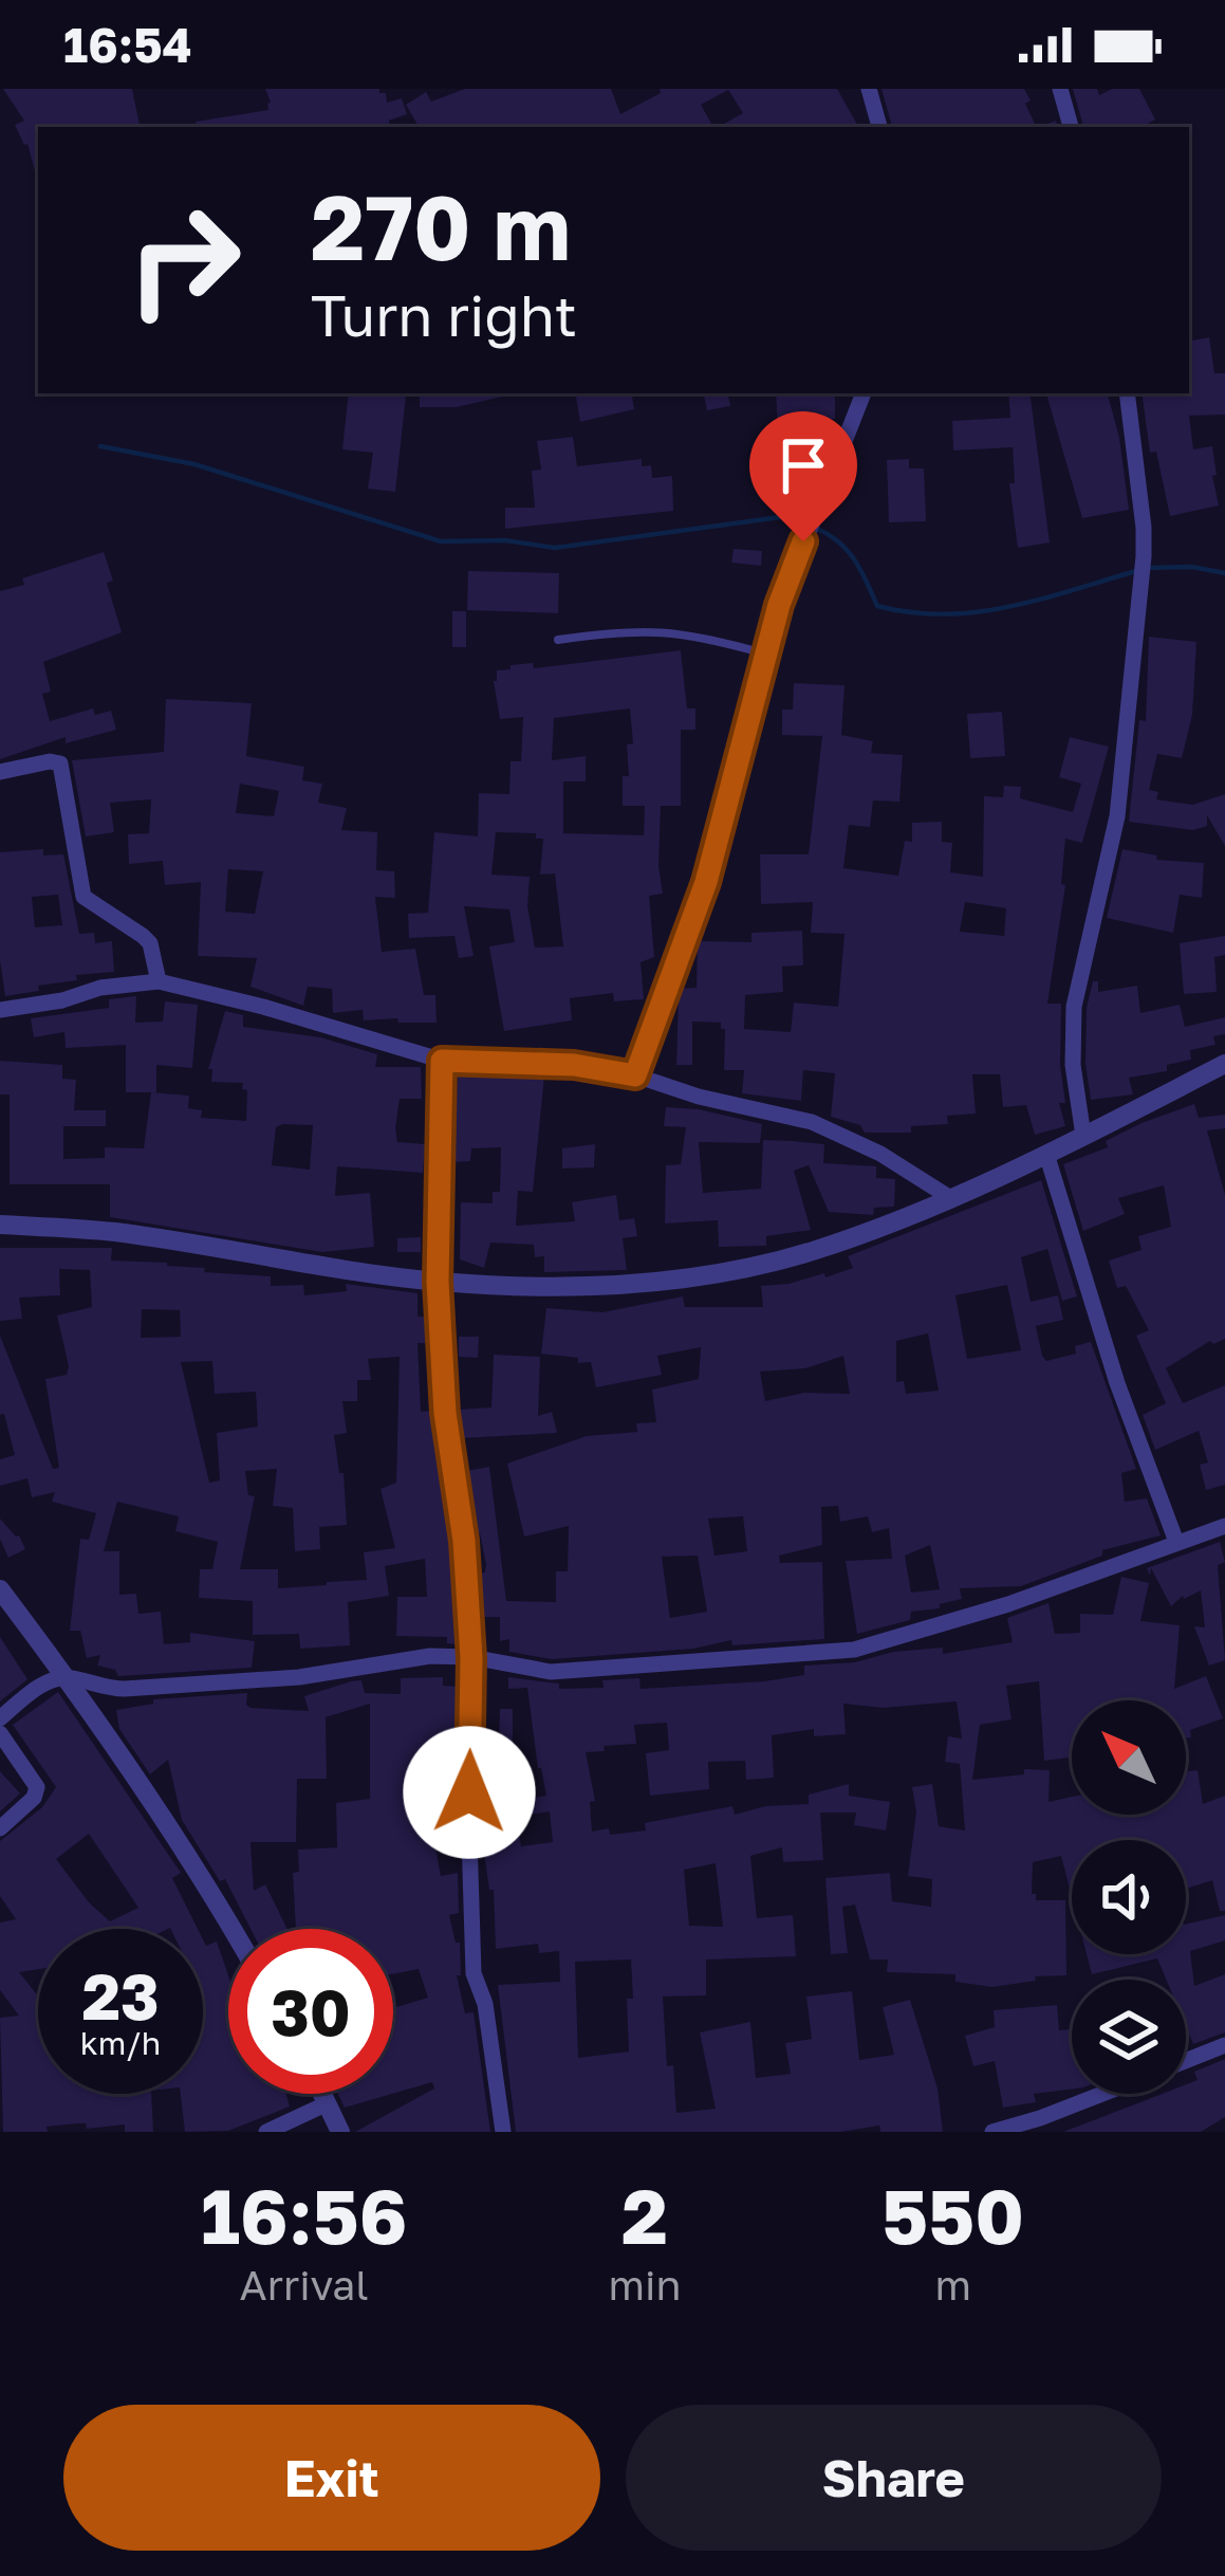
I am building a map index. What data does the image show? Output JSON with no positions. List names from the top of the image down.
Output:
{
  "north": "top left",
  "page": {
    "status": "16:54",
    "turn": ["270 m", "Turn right"],
    "speed": "23 km/h",
    "limit": "30",
    "eta": [
      "16:56",
      "Arrival",
      "2",
      "min",
      "550",
      "m"
    ],
    "buttons": ["Exit", "Share"]
  }
}
